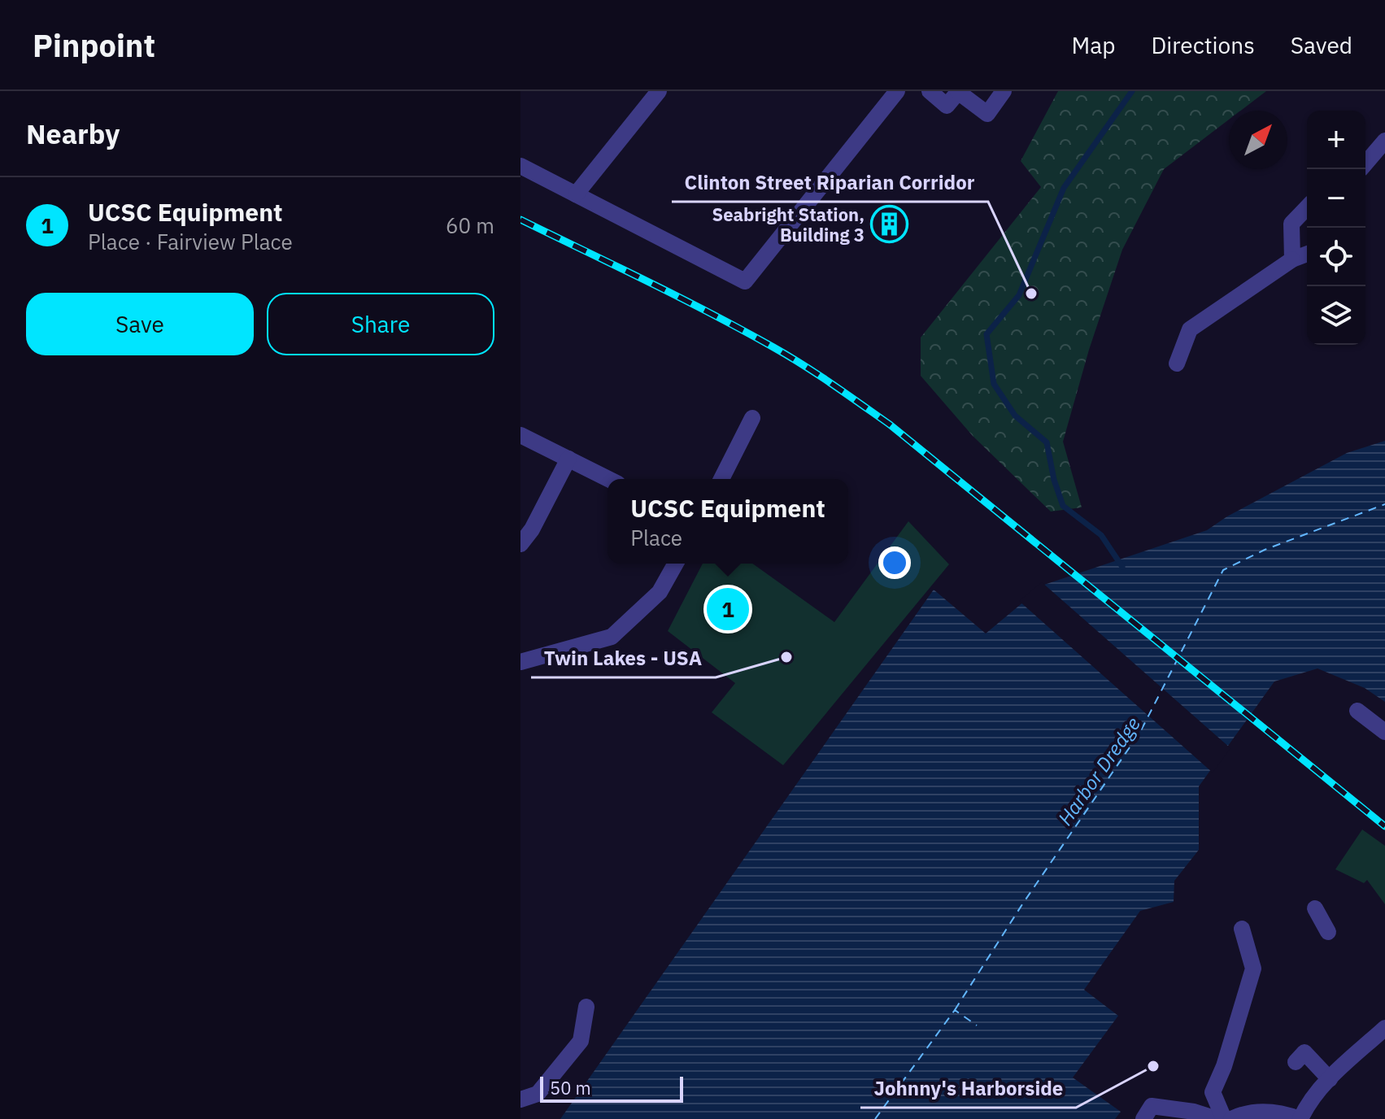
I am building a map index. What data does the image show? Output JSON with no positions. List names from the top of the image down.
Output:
{
  "water": ["Harbor Dredge"],
  "places": {
    "building": ["Seabright Station, Building 3"],
    "other": ["Clinton Street Riparian Corridor", "Twin Lakes - USA", "Johnny's Harborside"]
  },
  "scale_bar": "50 m",
  "north": "top right",
  "page": {
    "header": "Pinpoint",
    "nav": ["Map", "Directions", "Saved"],
    "heading": "Nearby",
    "map_buttons": ["+", "−"],
    "list": [
      {
        "mark": "1",
        "name": "UCSC Equipment",
        "note": "Place · Fairview Place",
        "value": "60 m"
      }
    ],
    "buttons": ["Save", "Share"],
    "popup": ["UCSC Equipment", "Place"],
    "pins": "1",
    "scale": "50 m"
  }
}
